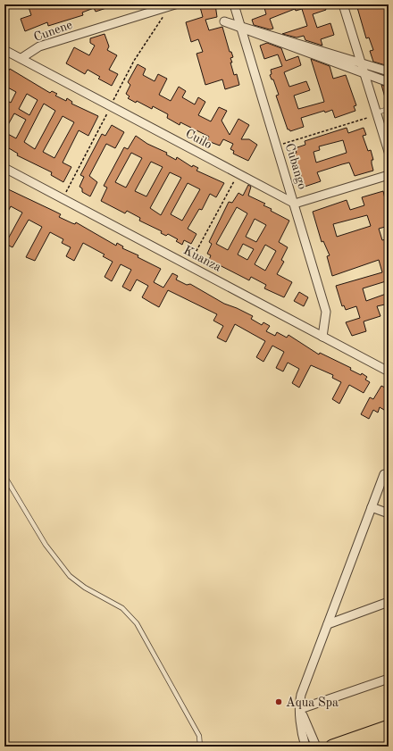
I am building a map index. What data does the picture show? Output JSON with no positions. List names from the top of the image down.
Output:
{
  "streets": {
    "street": [
      "Cunene",
      "Cuilo",
      "Cubango",
      "Kuanza"
    ]
  },
  "crossings": [
    ["Cunene", "Cuilo"],
    ["Cuilo", "Cubango"],
    ["Cubango", "Kuanza"]
  ],
  "places": ["Aqua Spa"]
}
